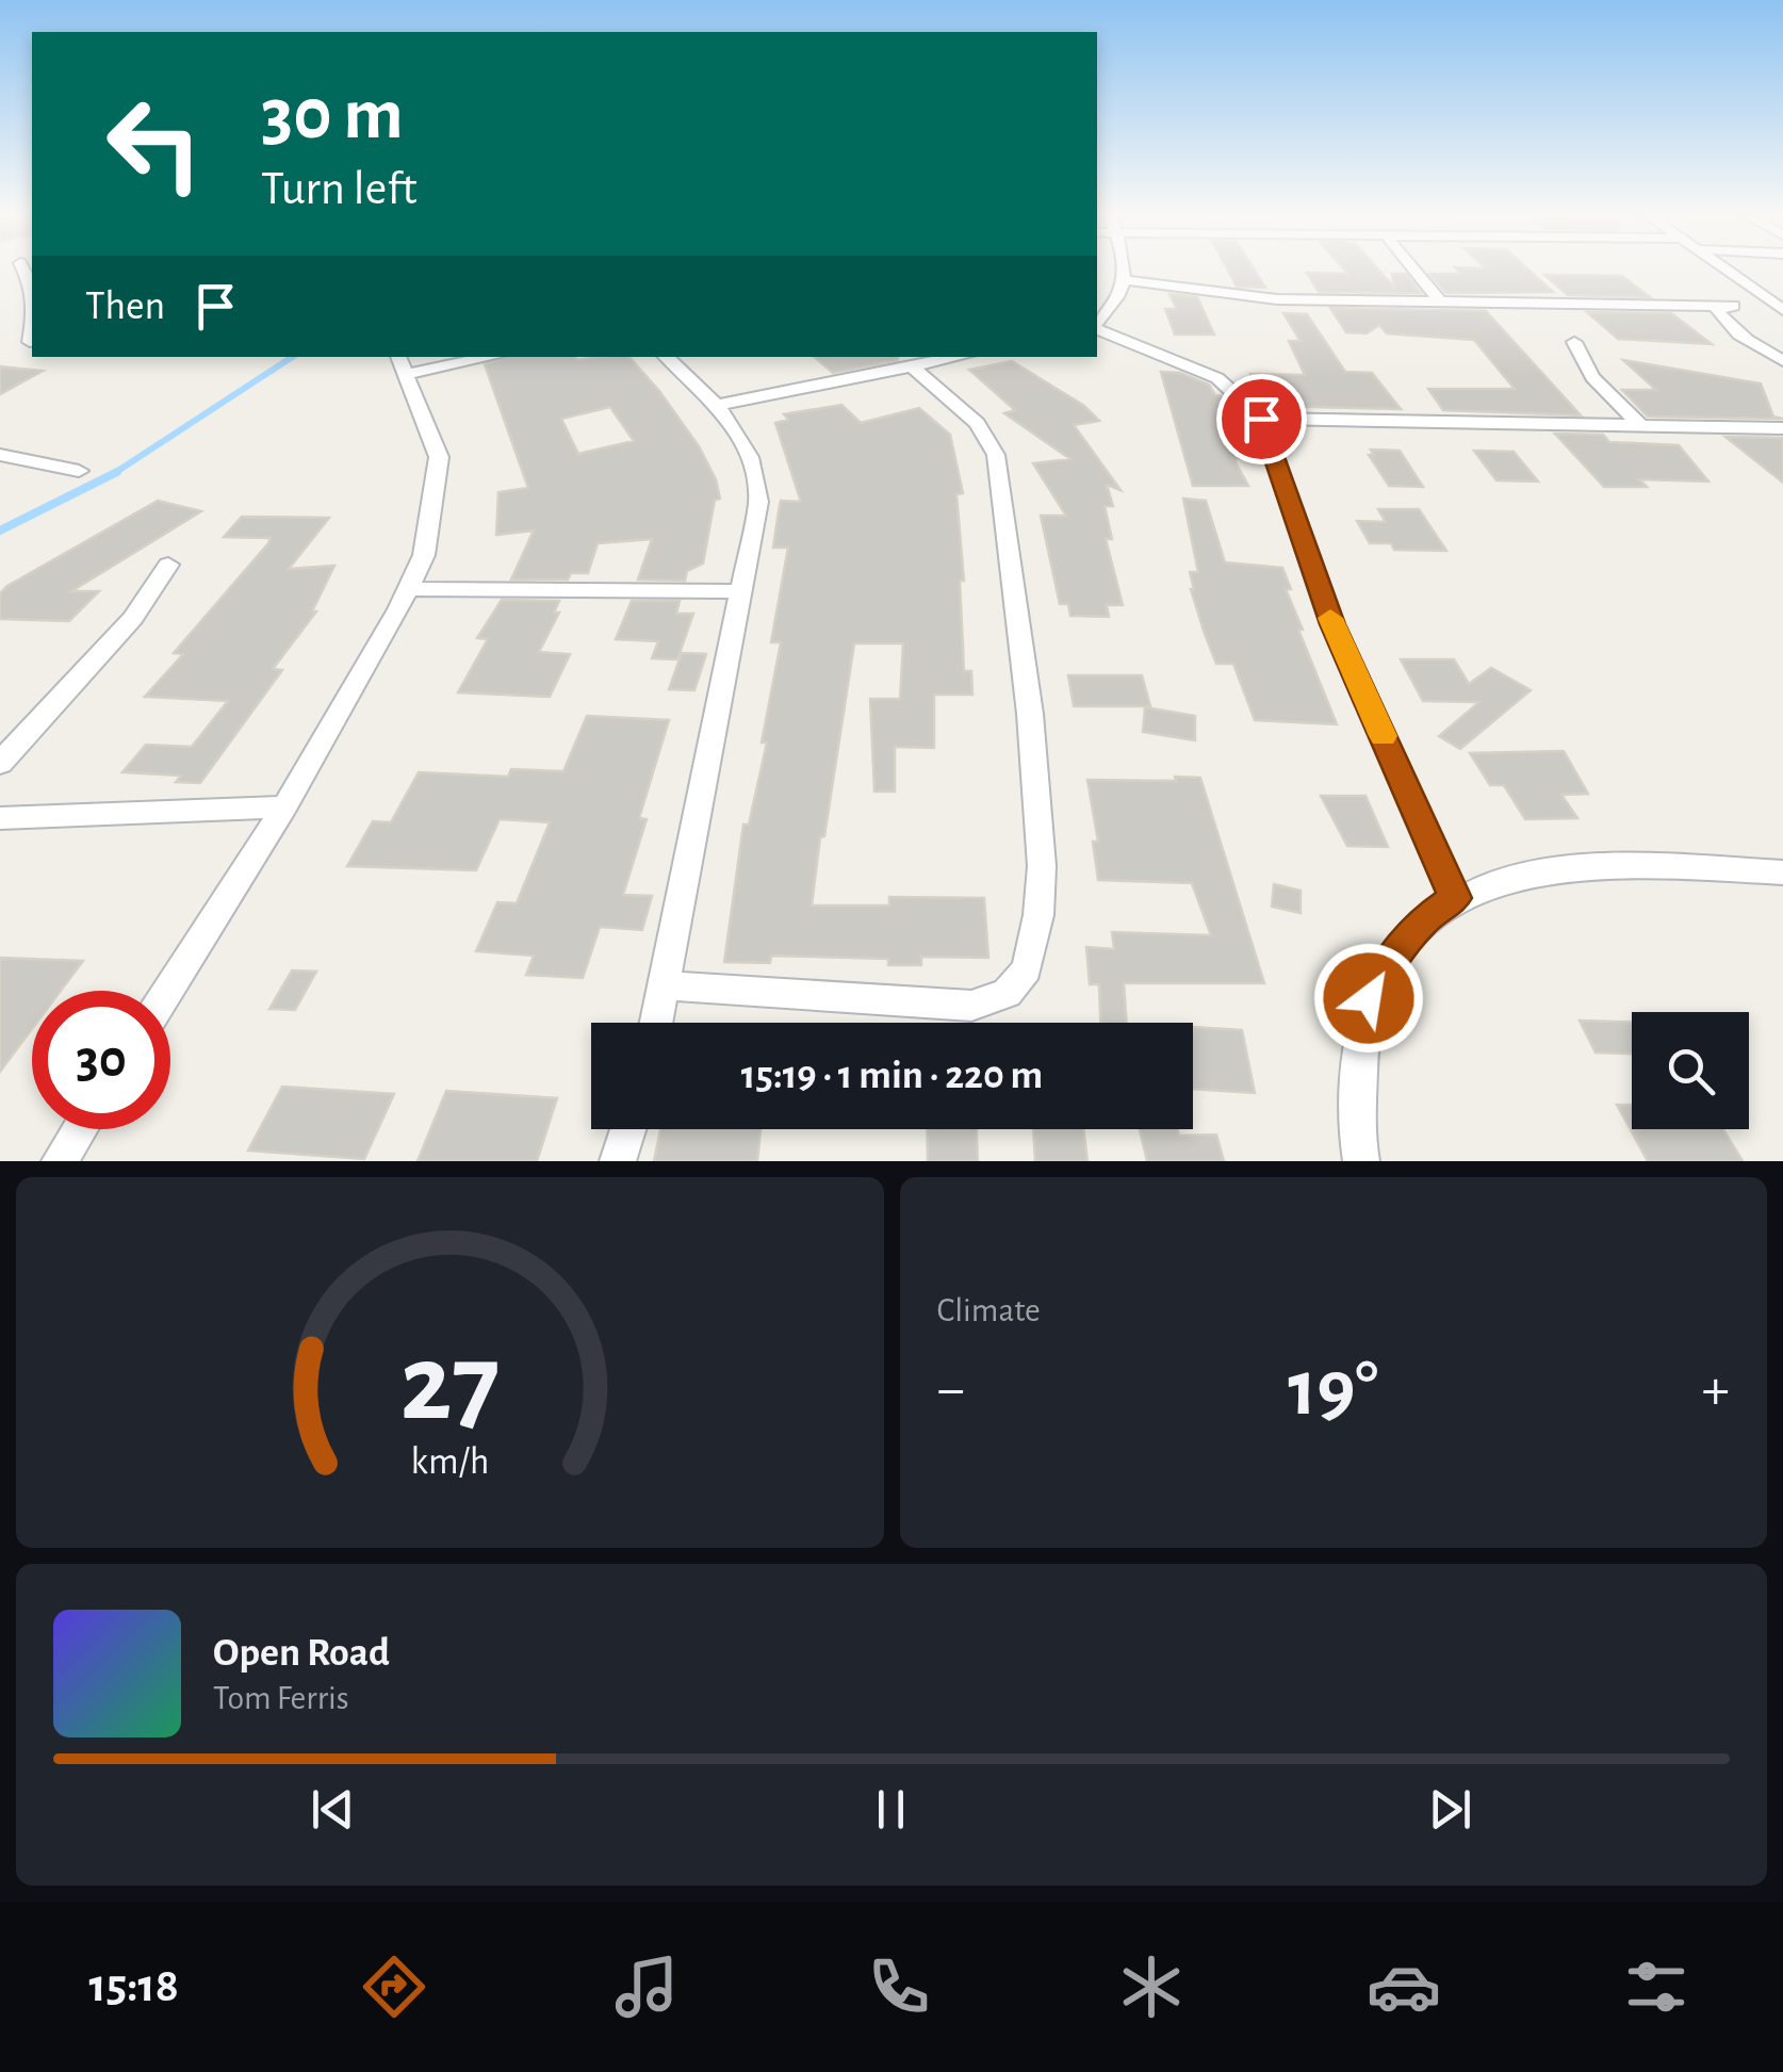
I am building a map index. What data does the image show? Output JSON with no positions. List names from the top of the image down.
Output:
{
  "page": {
    "turn": ["30 m", "Turn left"],
    "then": "Then",
    "limit": "30",
    "trip": "15:19 · 1 min · 220 m",
    "tile": "Climate",
    "heat": ["−", "19°", "+"],
    "song": ["Open Road", "Tom Ferris"],
    "tabs": "15:18",
    "gauge": ["27", "km/h"]
  }
}
